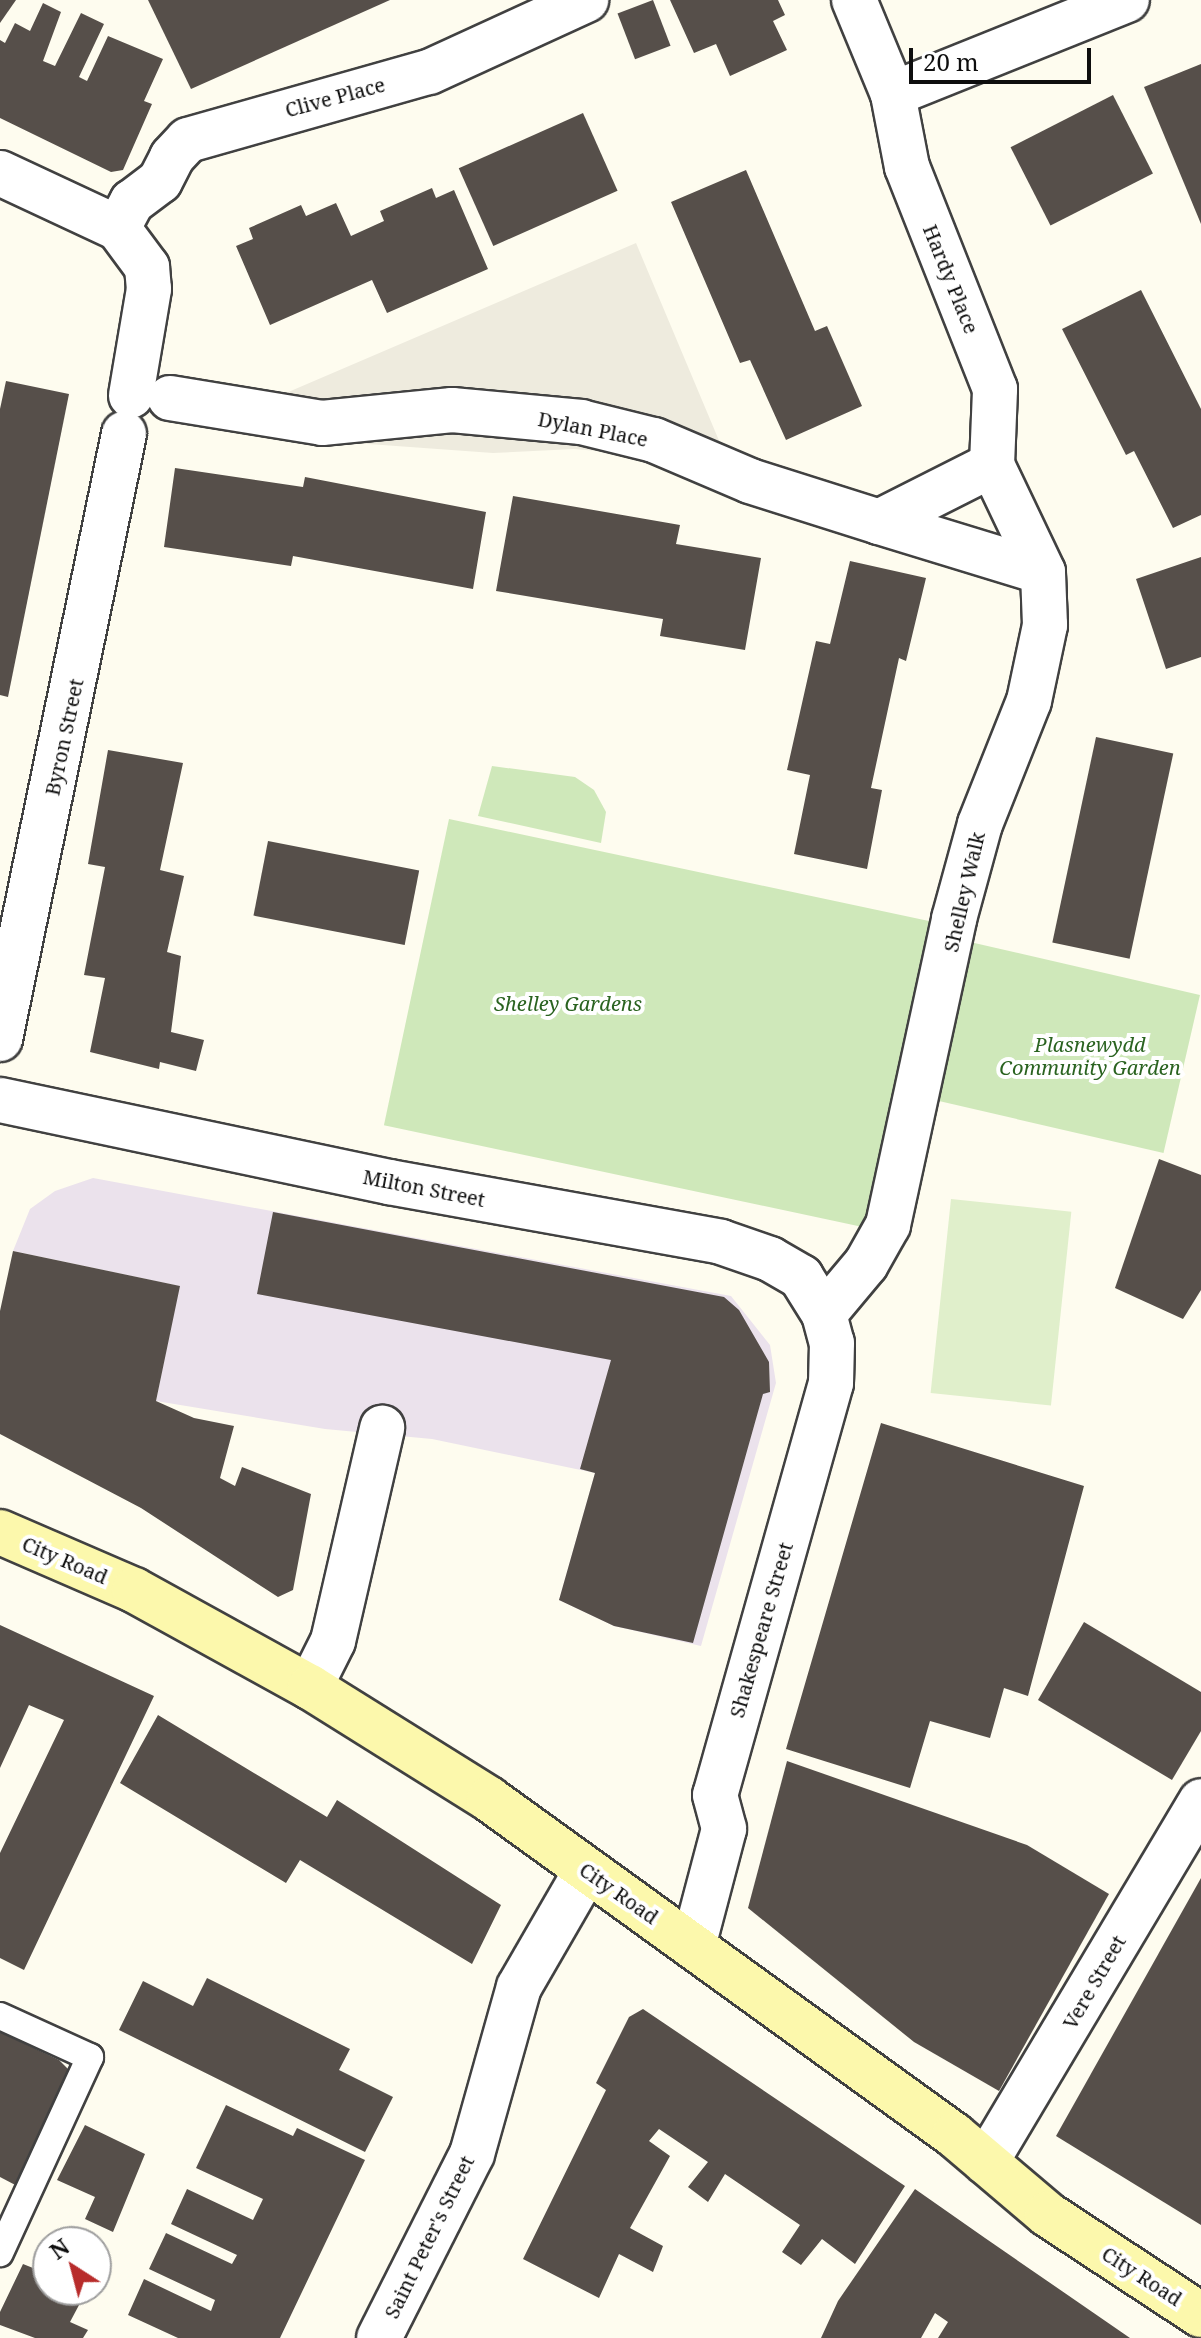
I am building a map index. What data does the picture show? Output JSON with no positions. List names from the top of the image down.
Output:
{
  "streets": {
    "main road": ["City Road"],
    "street": [
      "Clive Place",
      "Hardy Place",
      "Dylan Place",
      "Byron Street",
      "Shelley Walk",
      "Milton Street",
      "Shakespeare Street",
      "Vere Street",
      "Saint Peter's Street"
    ]
  },
  "crossings": [
    ["Clive Place", "Byron Street"],
    ["Hardy Place", "Shelley Walk"],
    ["Dylan Place", "Byron Street"],
    ["Dylan Place", "Shelley Walk"],
    ["Shelley Walk", "Milton Street"],
    ["Shelley Walk", "Shakespeare Street"],
    ["Milton Street", "Shakespeare Street"],
    ["City Road", "Shakespeare Street"],
    ["City Road", "Vere Street"],
    ["City Road", "Saint Peter's Street"]
  ],
  "parks": ["Shelley Gardens", "Plasnewydd Community Garden"],
  "scale_bar": "20 m",
  "north": "top left"
}
